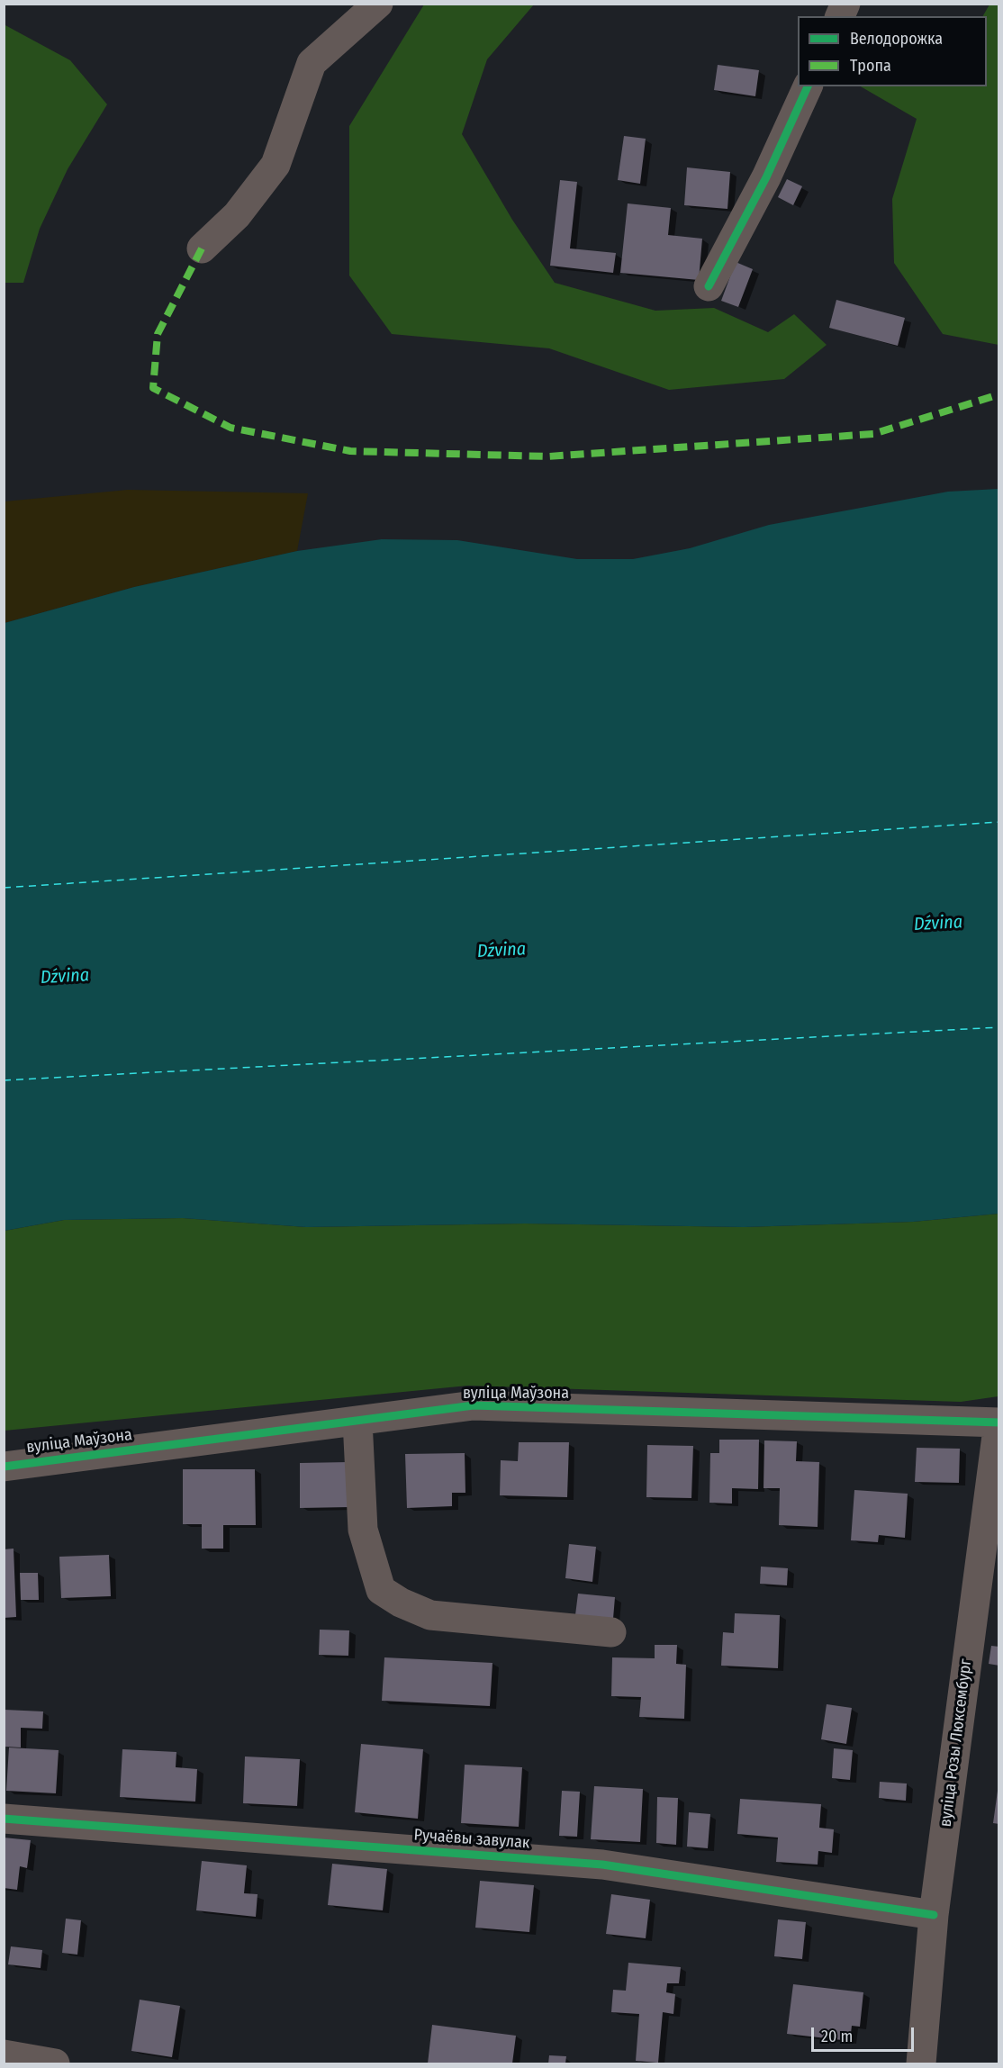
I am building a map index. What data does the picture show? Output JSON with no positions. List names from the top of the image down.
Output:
{
  "streets": {
    "street": ["вуліца Маўзона", "вуліца Розы Люксембург", "Ручаёвы завулак"]
  },
  "crossings": [
    ["вуліца Маўзона", "вуліца Розы Люксембург"],
    ["вуліца Розы Люксембург", "Ручаёвы завулак"]
  ],
  "water": ["Dźvina"],
  "legend": ["Велодорожка", "Тропа"],
  "scale_bar": "20 m"
}
